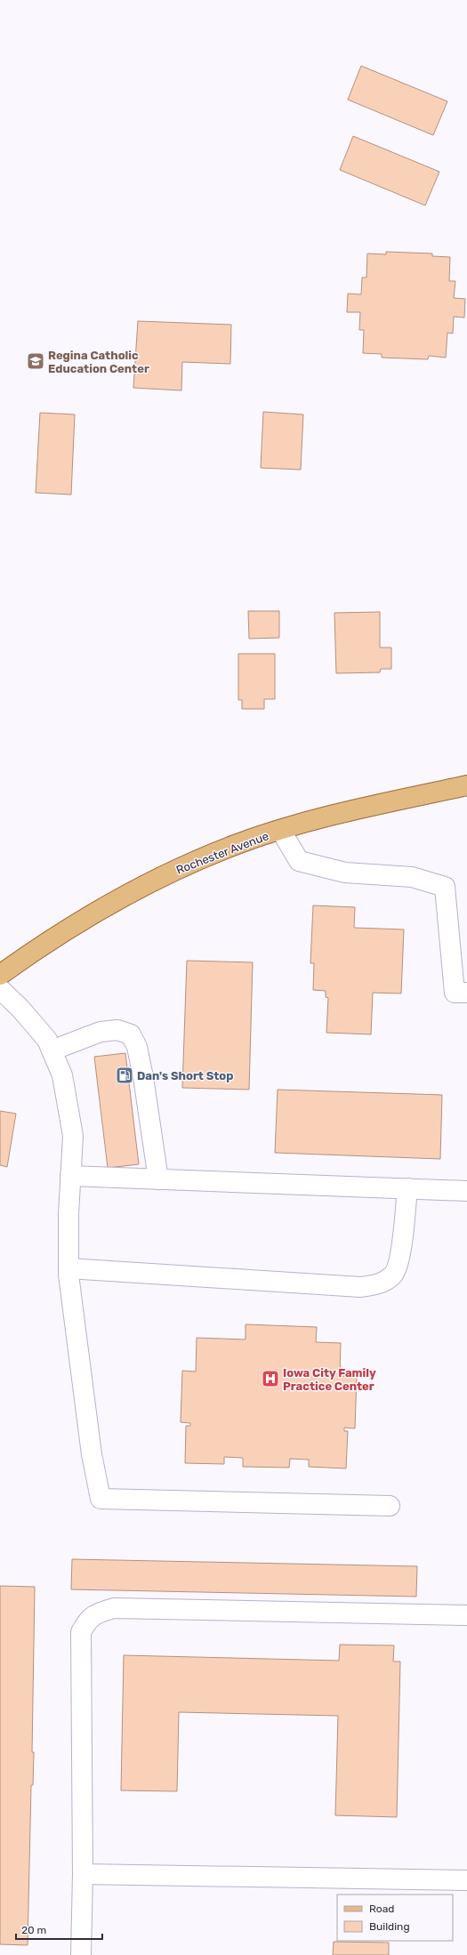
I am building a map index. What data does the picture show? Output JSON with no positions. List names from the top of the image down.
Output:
{
  "streets": {
    "main road": ["Rochester Avenue"]
  },
  "places": {
    "school or university": ["Regina Catholic Education Center"],
    "fuel station": ["Dan's Short Stop"],
    "hospital": ["Iowa City Family Practice Center"]
  },
  "legend": ["Road", "Building"],
  "scale_bar": "20 m"
}
